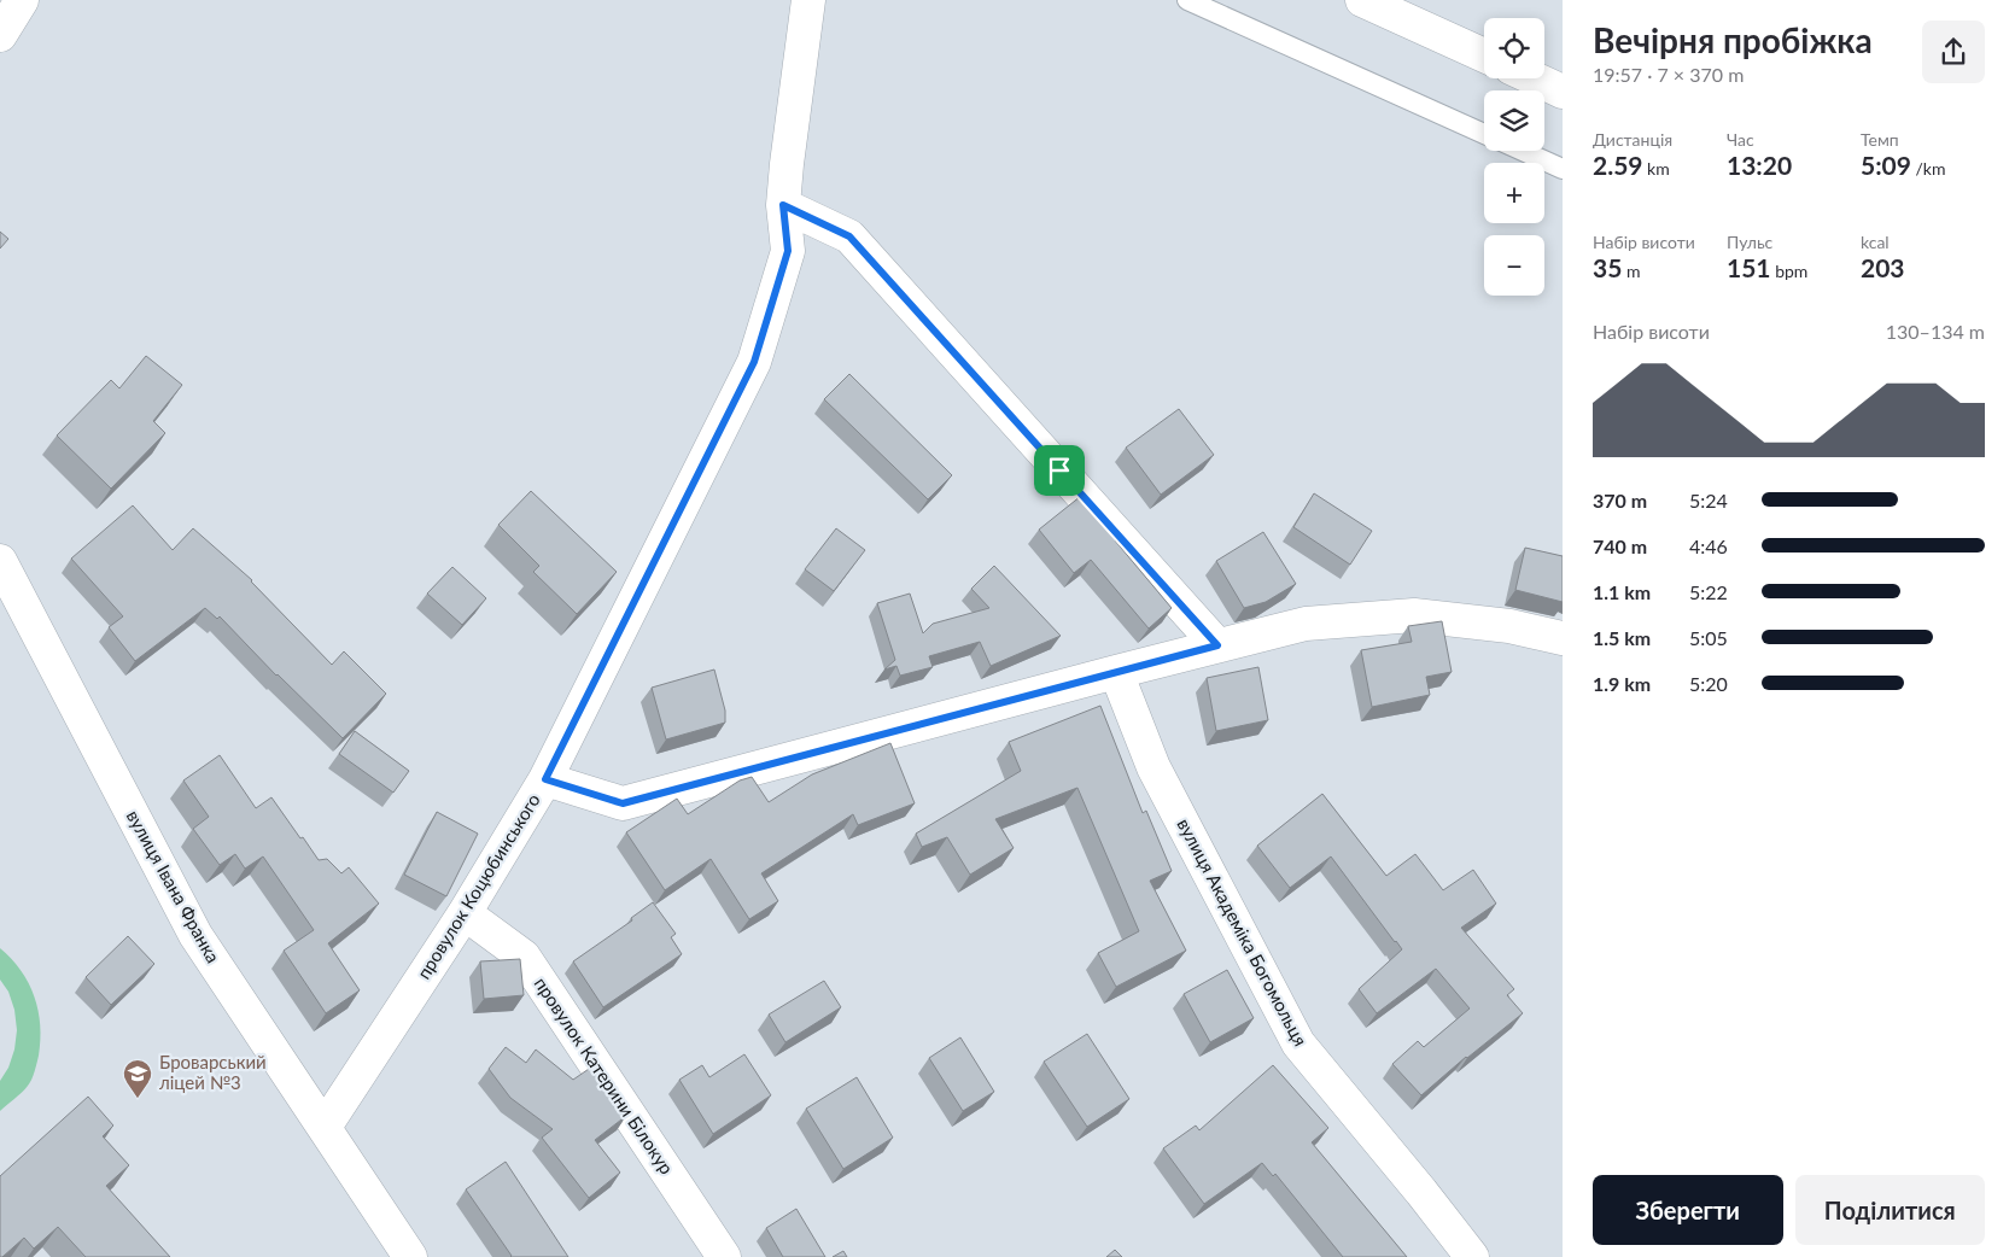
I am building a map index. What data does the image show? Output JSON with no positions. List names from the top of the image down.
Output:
{
  "streets": {
    "street": [
      "вулиця Івана Франка",
      "провулок Коцюбинського",
      "вулиця Академіка Богомольця",
      "провулок Катерини Білокур"
    ]
  },
  "crossings": [
    ["вулиця Івана Франка", "провулок Коцюбинського"],
    ["провулок Коцюбинського", "провулок Катерини Білокур"]
  ],
  "places": {
    "school or university": ["Броварський ліцей №3"]
  },
  "page": {
    "heading": ["Вечірня пробіжка", "19:57 · 7 × 370 m"],
    "map_buttons": ["+", "−"],
    "stats": [
      ["Дистанція", "2.59 km"],
      ["Час", "13:20"],
      ["Темп", "5:09 /km"],
      ["Набір висоти", "35 m"],
      ["Пульс", "151 bpm"],
      ["kcal", "203"]
    ],
    "chart": ["Набір висоти", "130–134 m"],
    "list": [
      {
        "name": "370 m",
        "note": "5:24"
      },
      {
        "name": "740 m",
        "note": "4:46"
      },
      {
        "name": "1.1 km",
        "note": "5:22"
      },
      {
        "name": "1.5 km",
        "note": "5:05"
      },
      {
        "name": "1.9 km",
        "note": "5:20"
      }
    ],
    "buttons": ["Зберегти", "Поділитися"]
  }
}
